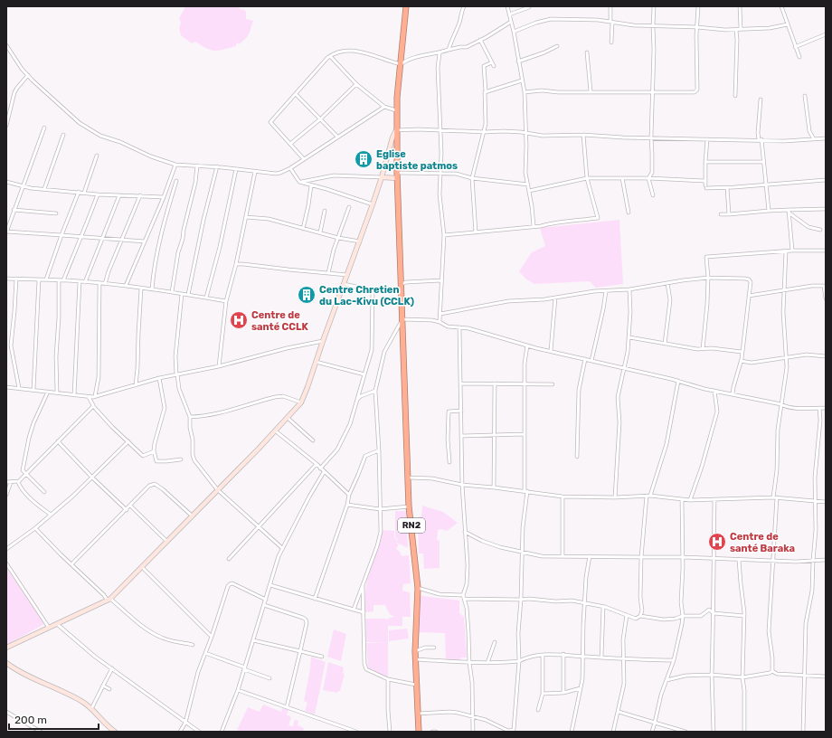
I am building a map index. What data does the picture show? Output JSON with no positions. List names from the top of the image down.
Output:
{
  "streets": {
    "highway": ["RN2"]
  },
  "places": {
    "building": ["Eglise baptiste patmos", "Centre Chretien du Lac-Kivu (CCLK)"],
    "hospital": ["Centre de santé CCLK", "Centre de santé Baraka"]
  },
  "scale_bar": "200 m"
}
